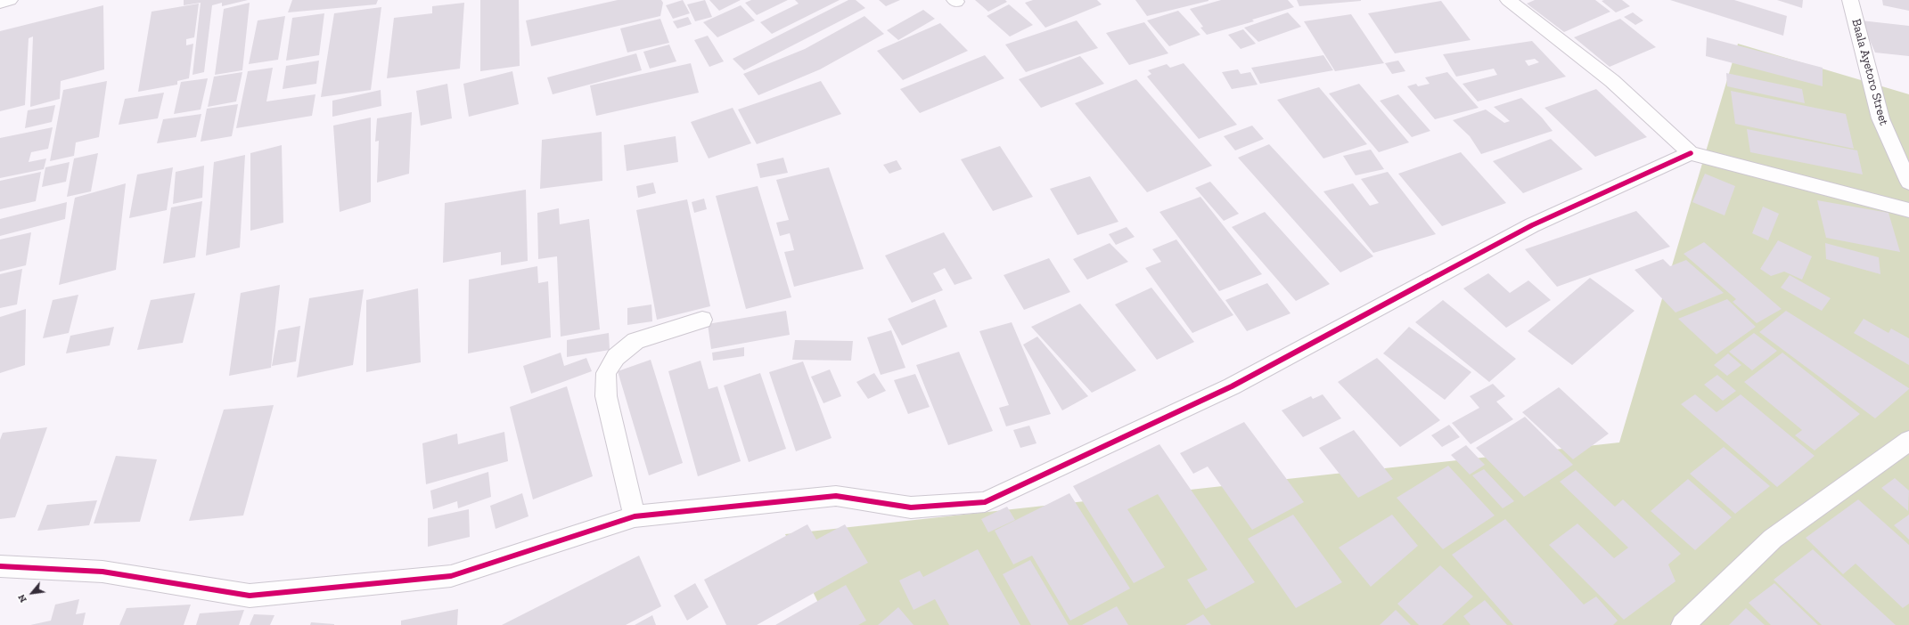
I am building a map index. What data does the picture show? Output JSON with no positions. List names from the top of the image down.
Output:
{
  "streets": {
    "street": ["Baala Ayetoro Street"]
  },
  "north": "bottom left"
}
